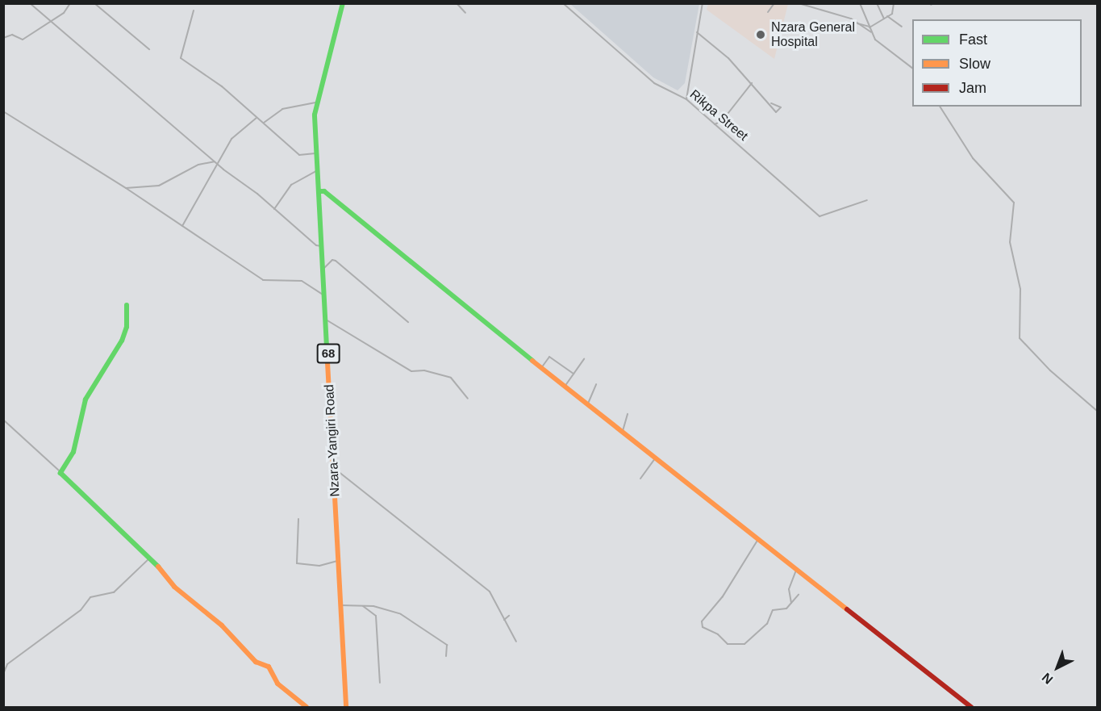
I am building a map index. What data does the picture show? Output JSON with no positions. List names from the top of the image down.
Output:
{
  "streets": {
    "street": ["Rikpa Street", "68", "Nzara-Yangiri Road"]
  },
  "places": ["Nzara General Hospital"],
  "legend": ["Fast", "Slow", "Jam"],
  "north": "bottom left"
}
